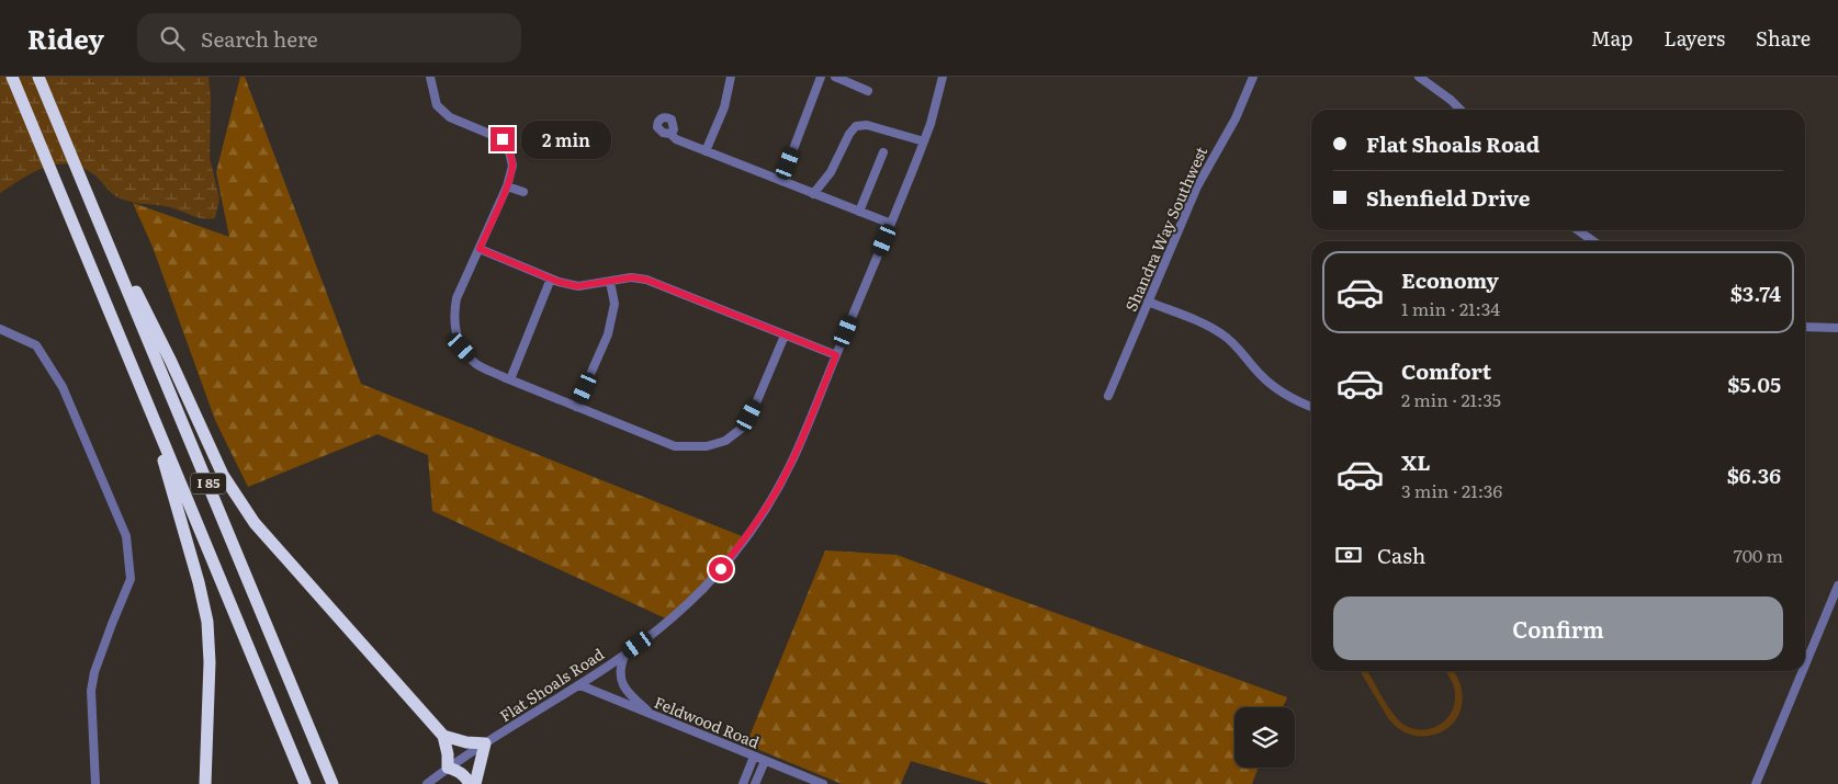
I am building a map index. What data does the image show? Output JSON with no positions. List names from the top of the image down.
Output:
{
  "streets": {
    "highway": ["I 85"],
    "street": ["Shandra Way Southwest", "Flat Shoals Road", "Feldwood Road"]
  },
  "crossings": [
    ["Flat Shoals Road", "Feldwood Road"]
  ],
  "page": {
    "header": "Ridey",
    "search": "Search here",
    "nav": ["Map", "Layers", "Share"],
    "banner": ["Flat Shoals Road", "Shenfield Drive"],
    "bubble": "2 min",
    "list": [
      {
        "name": "Economy",
        "note": "1 min · 21:34",
        "value": "$3.74"
      },
      {
        "name": "Comfort",
        "note": "2 min · 21:35",
        "value": "$5.05"
      },
      {
        "name": "XL",
        "note": "3 min · 21:36",
        "value": "$6.36"
      }
    ],
    "pay": ["Cash", "700 m"],
    "buttons": "Confirm"
  }
}
